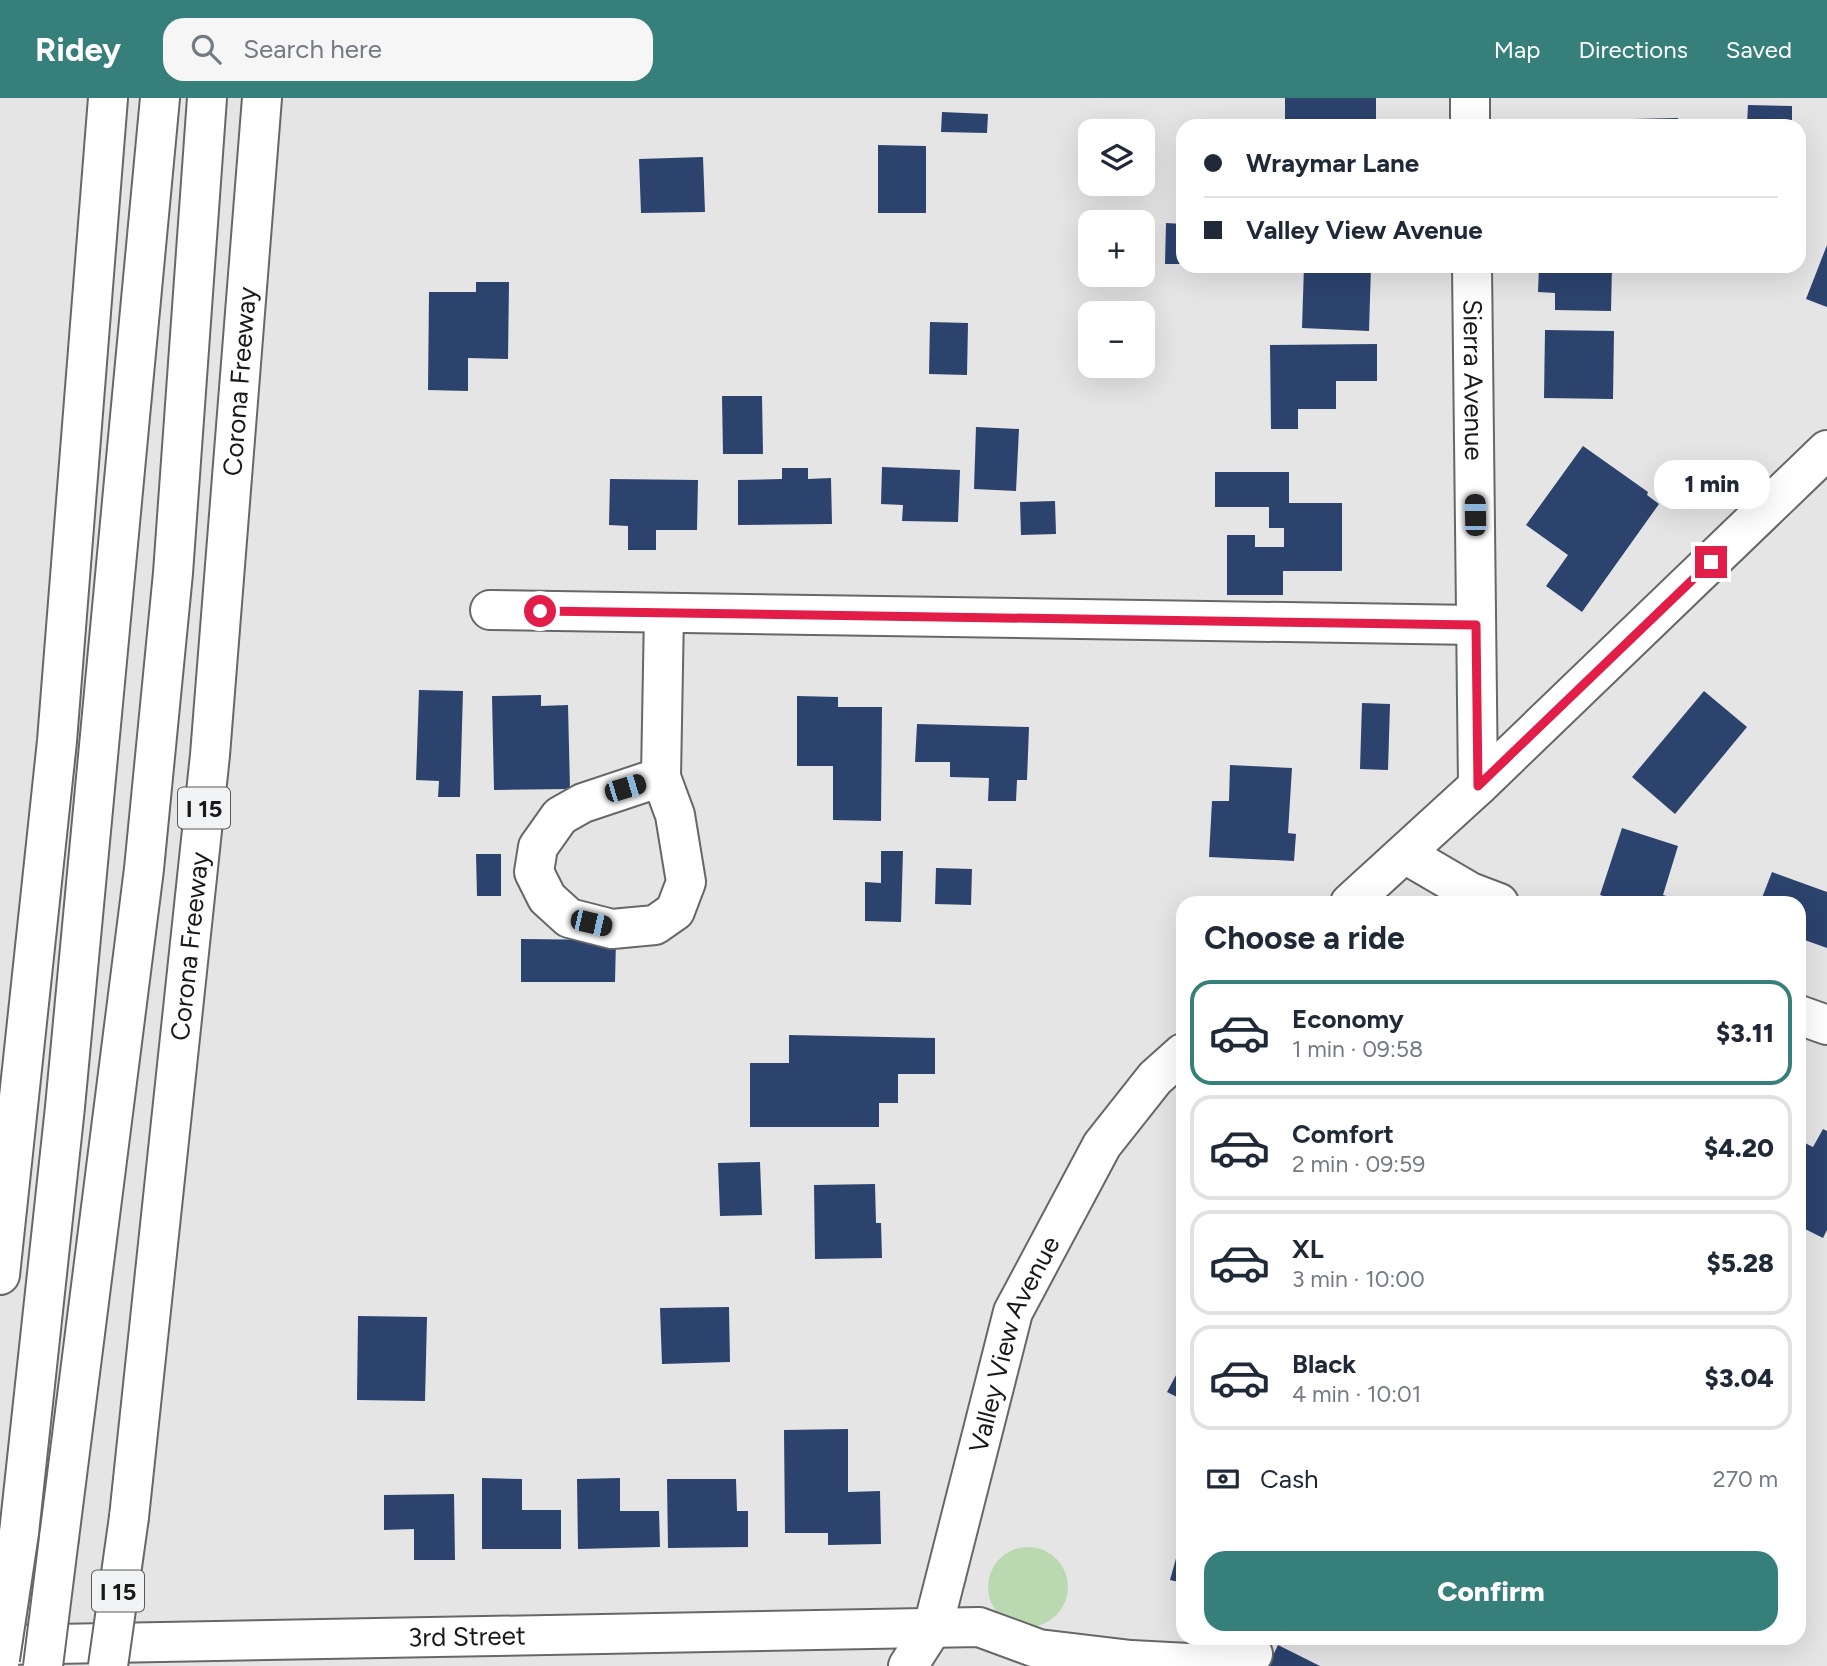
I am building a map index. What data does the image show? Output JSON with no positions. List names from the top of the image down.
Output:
{
  "streets": {
    "main road": [
      "Sierra Avenue",
      "Corona Freeway",
      "I 15",
      "Valley View Avenue",
      "3rd Street"
    ]
  },
  "crossings": [
    ["Valley View Avenue", "3rd Street"]
  ],
  "page": {
    "header": "Ridey",
    "search": "Search here",
    "nav": ["Map", "Directions", "Saved"],
    "map_buttons": ["+", "−"],
    "banner": ["Wraymar Lane", "Valley View Avenue"],
    "bubble": "1 min",
    "heading": "Choose a ride",
    "list": [
      {
        "name": "Economy",
        "note": "1 min · 09:58",
        "value": "$3.11"
      },
      {
        "name": "Comfort",
        "note": "2 min · 09:59",
        "value": "$4.20"
      },
      {
        "name": "XL",
        "note": "3 min · 10:00",
        "value": "$5.28"
      },
      {
        "name": "Black",
        "note": "4 min · 10:01",
        "value": "$3.04"
      }
    ],
    "pay": ["Cash", "270 m"],
    "buttons": "Confirm"
  }
}
